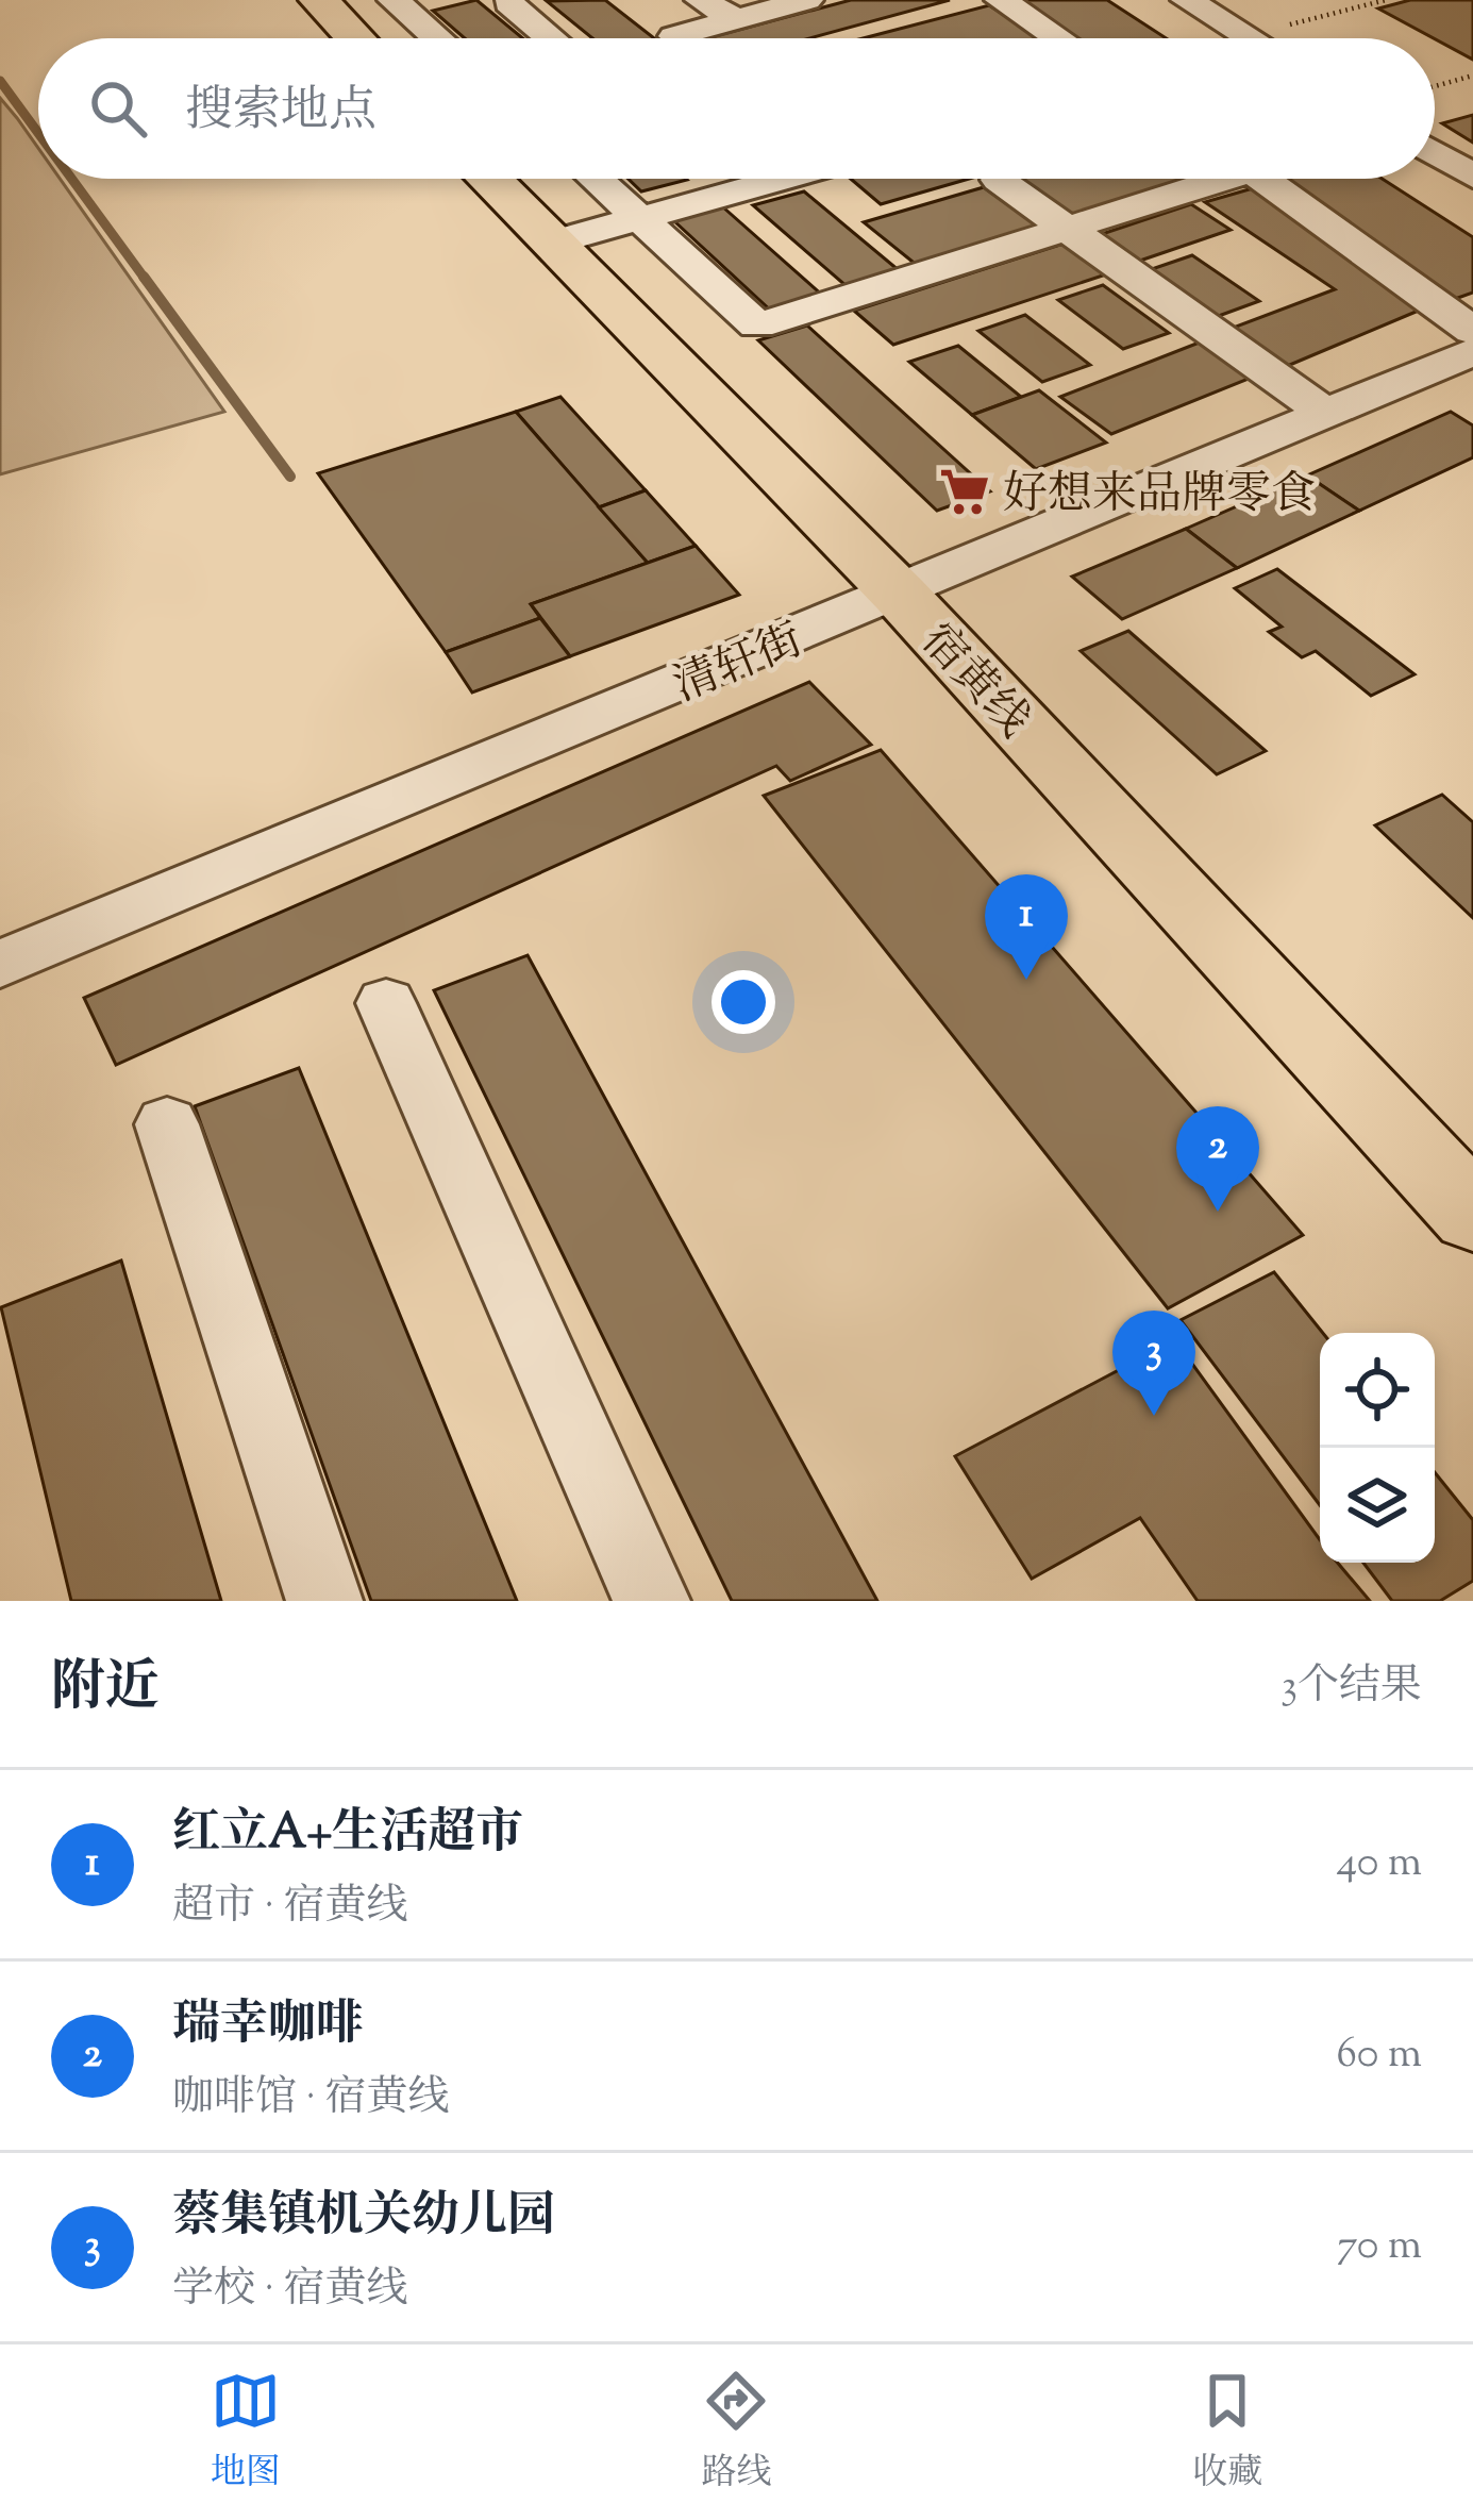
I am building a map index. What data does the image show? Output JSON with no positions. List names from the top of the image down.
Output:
{
  "streets": {
    "main road": ["宿黄线"],
    "street": ["清轩街"]
  },
  "crossings": [
    ["清轩街", "宿黄线"]
  ],
  "places": {
    "supermarket": ["好想来品牌零食"]
  },
  "page": {
    "search": "搜索地点",
    "pins": ["1", "2", "3"],
    "heading": ["附近", "3个结果"],
    "list": [
      {
        "mark": "1",
        "name": "红立A+生活超市",
        "note": "超市 · 宿黄线",
        "value": "40 m"
      },
      {
        "mark": "2",
        "name": "瑞幸咖啡",
        "note": "咖啡馆 · 宿黄线",
        "value": "60 m"
      },
      {
        "mark": "3",
        "name": "蔡集镇机关幼儿园",
        "note": "学校 · 宿黄线",
        "value": "70 m"
      }
    ],
    "nav": ["地图", "路线", "收藏"]
  }
}
